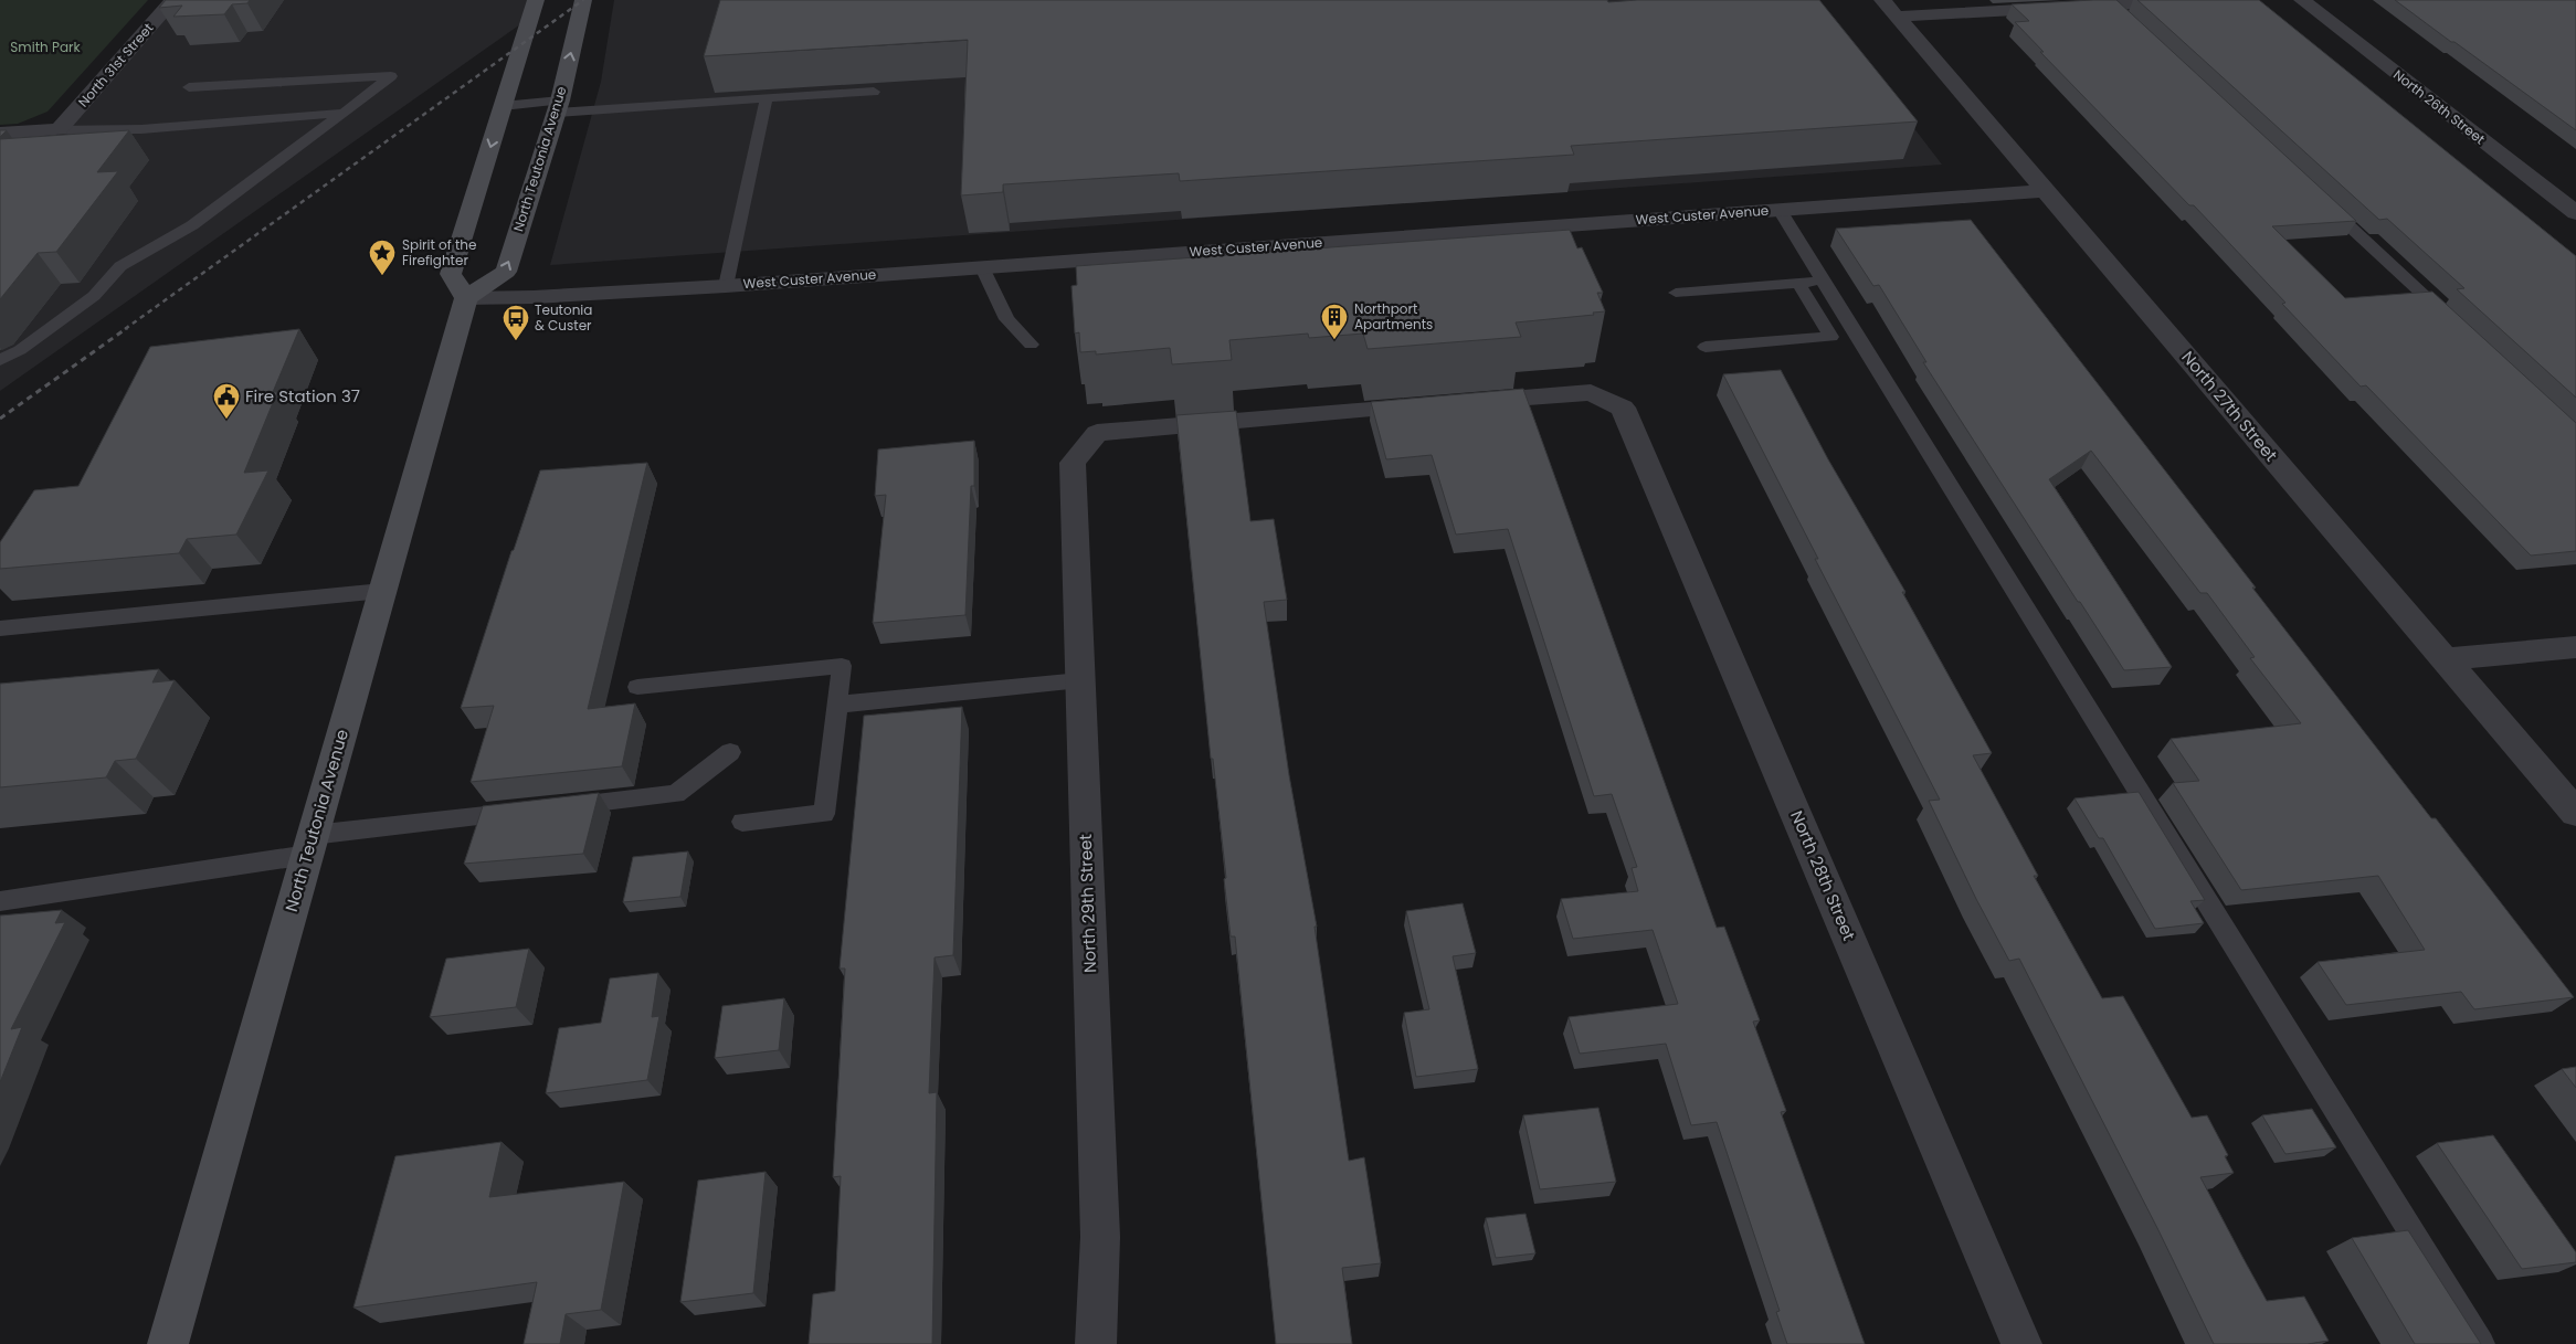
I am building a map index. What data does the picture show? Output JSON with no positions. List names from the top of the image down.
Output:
{
  "streets": {
    "main road": ["North Teutonia Avenue"],
    "street": [
      "North 31st Street",
      "North 26th Street",
      "West Custer Avenue",
      "North 27th Street",
      "North 28th Street",
      "North 29th Street"
    ]
  },
  "crossings": [
    ["North Teutonia Avenue", "West Custer Avenue"],
    ["West Custer Avenue", "North 27th Street"],
    ["North 28th Street", "North 29th Street"]
  ],
  "parks": ["Smith Park"],
  "places": {
    "place": ["Spirit of the Firefighter"],
    "building": ["Northport Apartments"],
    "bus stop": ["Teutonia & Custer"],
    "public building": ["Fire Station 37"]
  }
}
